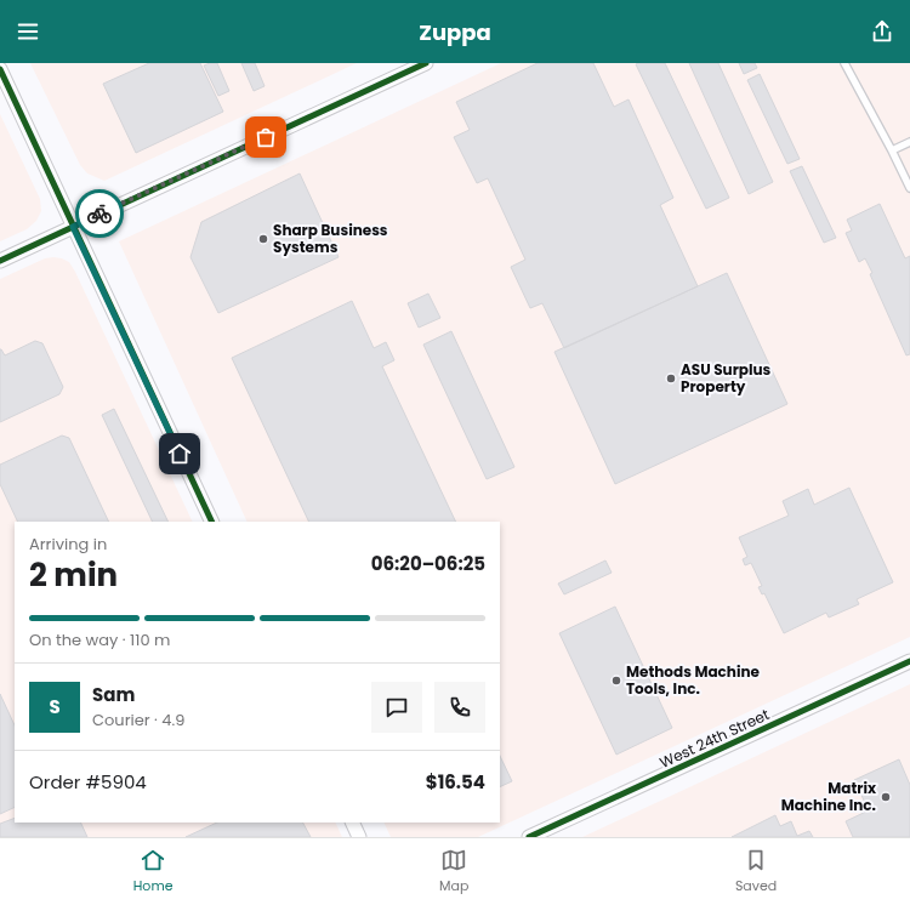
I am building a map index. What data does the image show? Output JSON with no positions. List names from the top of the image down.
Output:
{
  "streets": {
    "street": ["West 24th Street"]
  },
  "places": [
    "Sharp Business Systems",
    "ASU Surplus Property",
    "Methods Machine Tools, Inc.",
    "Matrix Machine Inc."
  ],
  "page": {
    "header": "Zuppa",
    "heading": ["2 min", "Arriving in", "06:20–06:25"],
    "panel": [
      "Sam",
      "Courier · 4.9",
      "Order #5904",
      "$16.54"
    ],
    "bar": "On the way · 110 m",
    "round": "S",
    "tabs": ["Home", "Map", "Saved"]
  }
}
